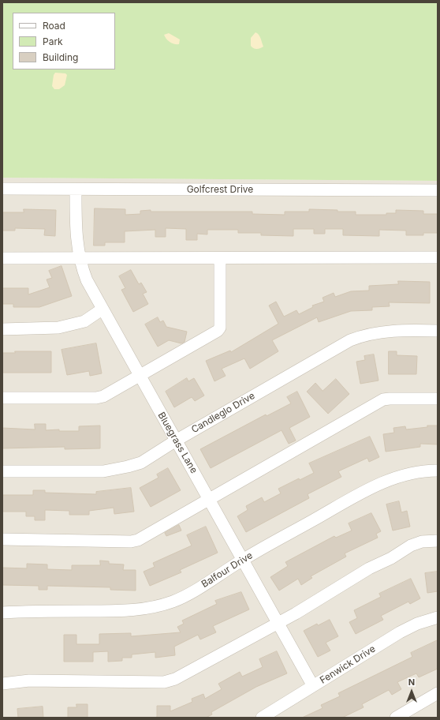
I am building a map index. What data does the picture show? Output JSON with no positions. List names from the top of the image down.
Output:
{
  "streets": {
    "street": [
      "Golfcrest Drive",
      "Candleglo Drive",
      "Bluegrass Lane",
      "Balfour Drive",
      "Fenwick Drive"
    ]
  },
  "crossings": [
    ["Golfcrest Drive", "Bluegrass Lane"],
    ["Candleglo Drive", "Bluegrass Lane"],
    ["Bluegrass Lane", "Balfour Drive"],
    ["Bluegrass Lane", "Fenwick Drive"]
  ],
  "legend": ["Road", "Park", "Building"],
  "north": "top"
}
